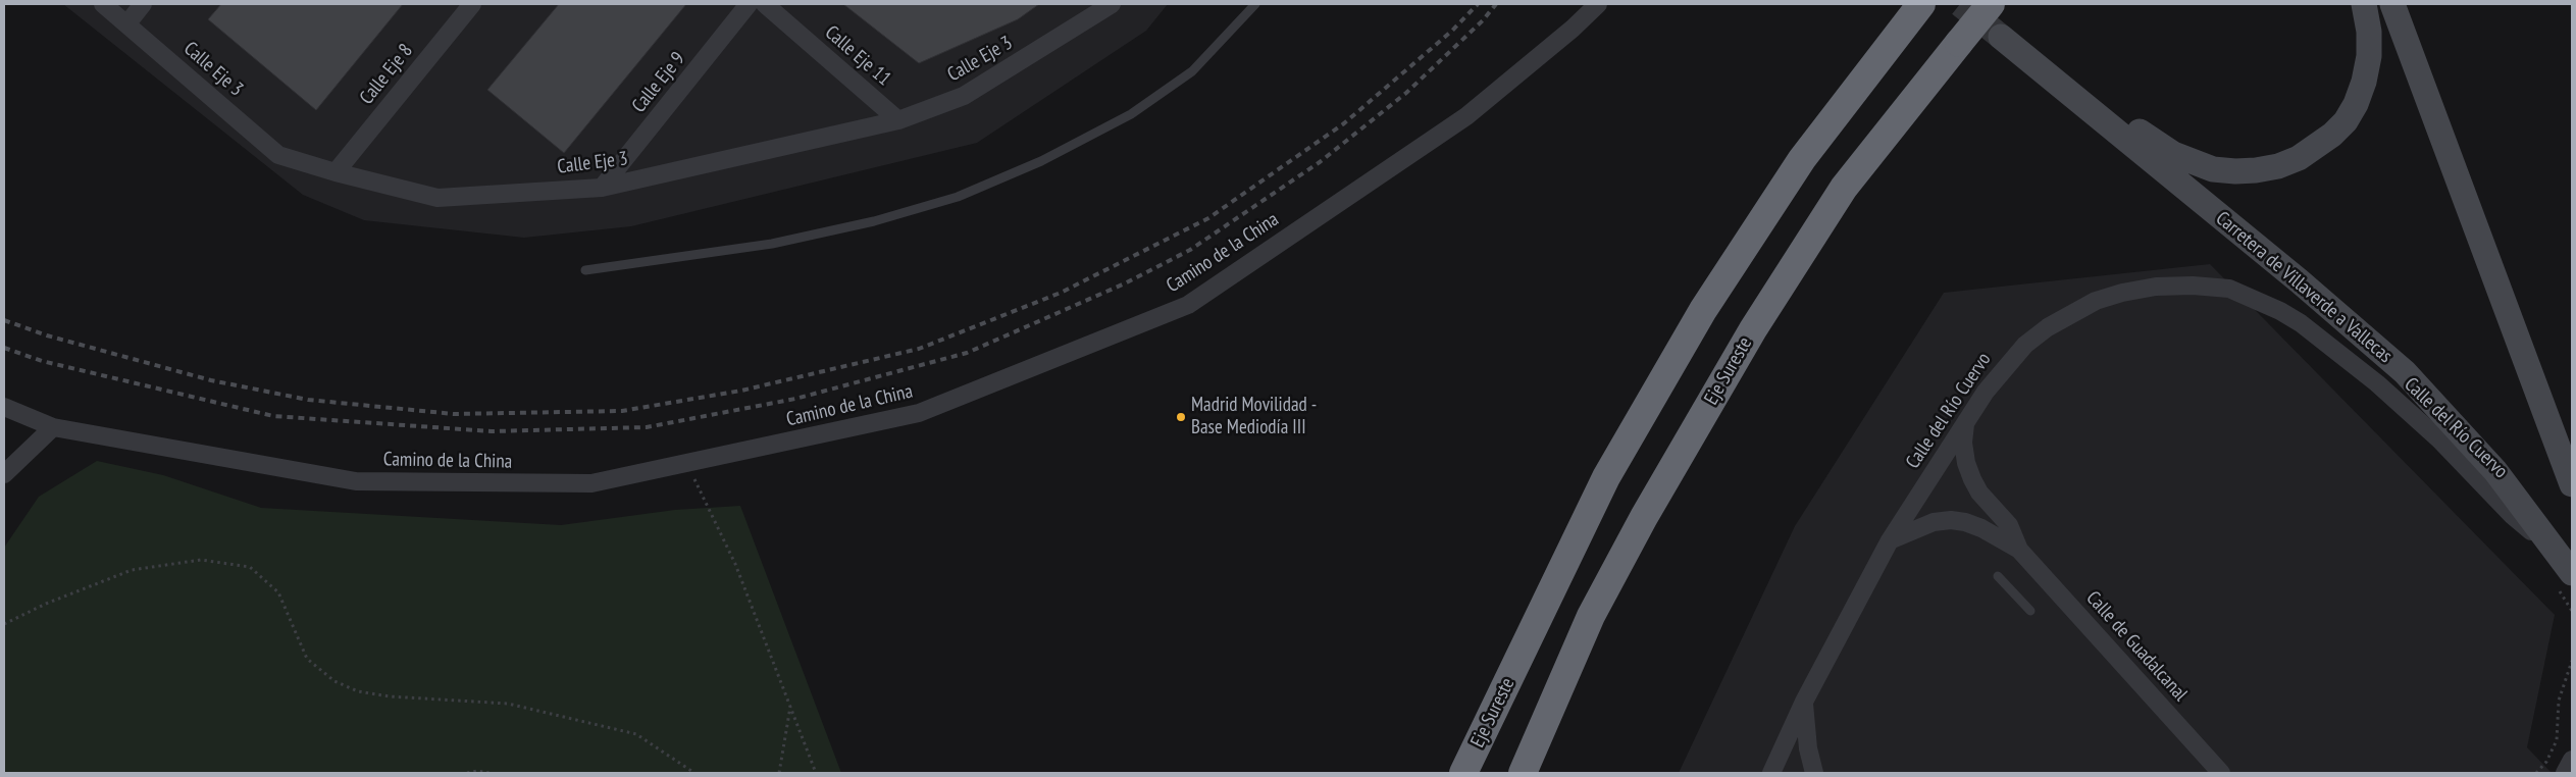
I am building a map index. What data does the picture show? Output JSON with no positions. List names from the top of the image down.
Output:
{
  "streets": {
    "highway": ["Eje Sureste"],
    "main road": ["Carretera de Villaverde a Vallecas"],
    "street": [
      "Calle Eje 11",
      "Calle Eje 3",
      "Calle Eje 8",
      "Calle Eje 9",
      "Camino de la China",
      "Calle del Río Cuervo",
      "Calle de Guadalcanal"
    ]
  },
  "crossings": [
    ["Calle Eje 11", "Calle Eje 3"],
    ["Calle Eje 3", "Calle Eje 8"],
    ["Calle Eje 3", "Calle Eje 9"],
    ["Carretera de Villaverde a Vallecas", "Calle del Río Cuervo"],
    ["Calle del Río Cuervo", "Calle de Guadalcanal"]
  ],
  "places": ["Madrid Movilidad - Base Mediodía III"]
}
